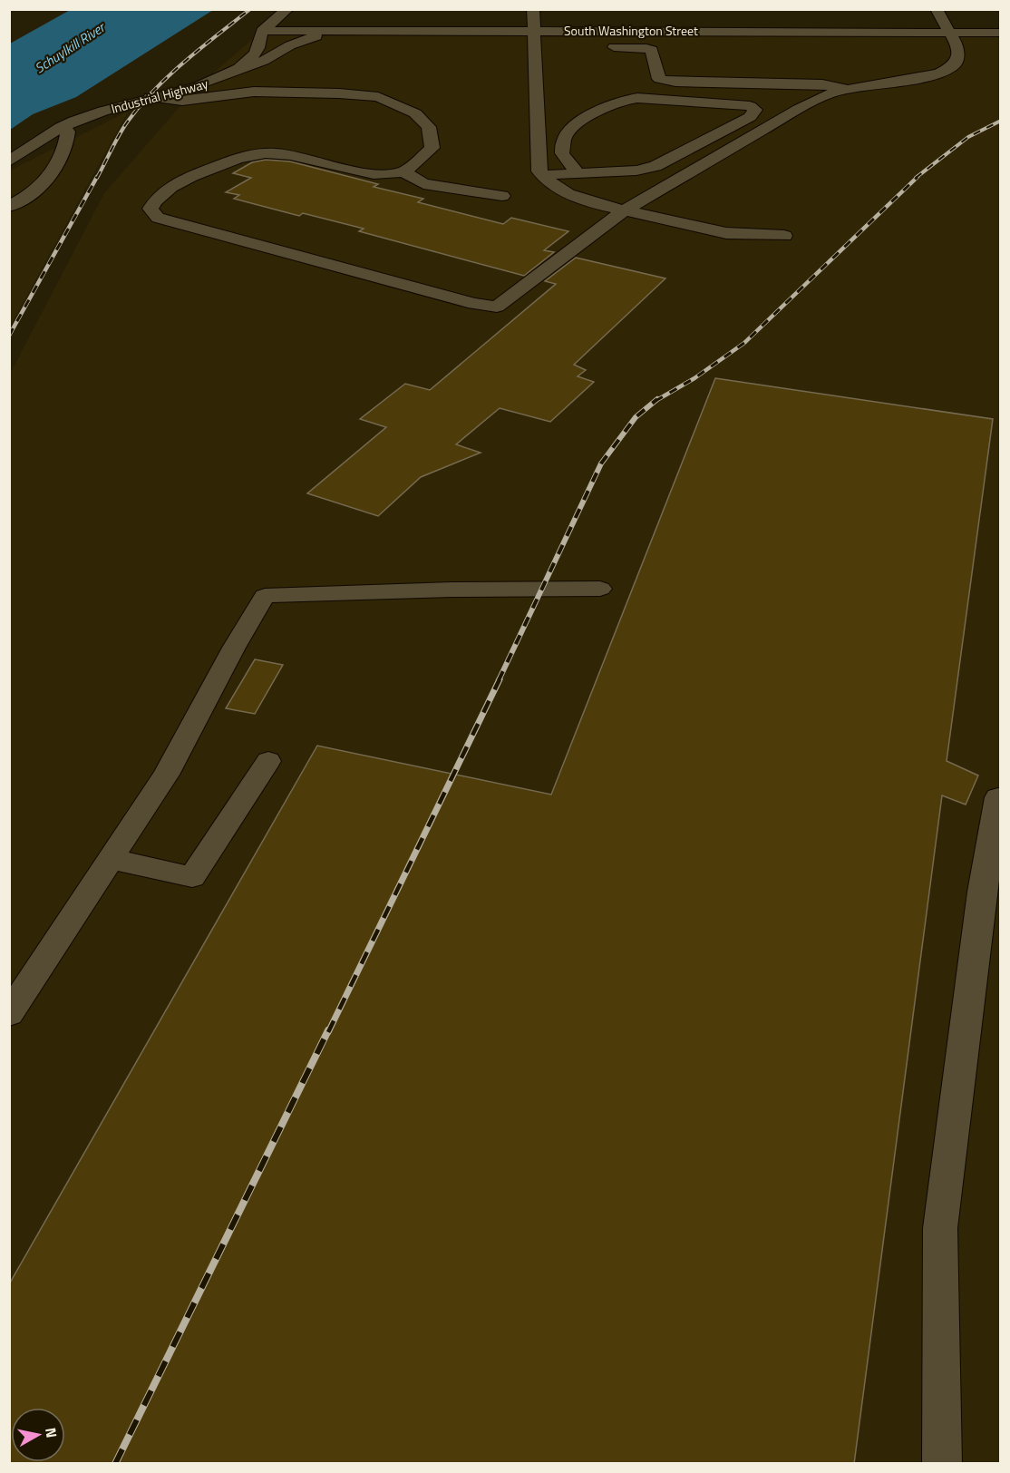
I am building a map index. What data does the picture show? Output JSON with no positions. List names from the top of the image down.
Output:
{
  "streets": {
    "street": ["South Washington Street", "Industrial Highway"]
  },
  "crossings": [
    ["South Washington Street", "Industrial Highway"]
  ],
  "water": ["Schuylkill River"],
  "north": "right"
}
